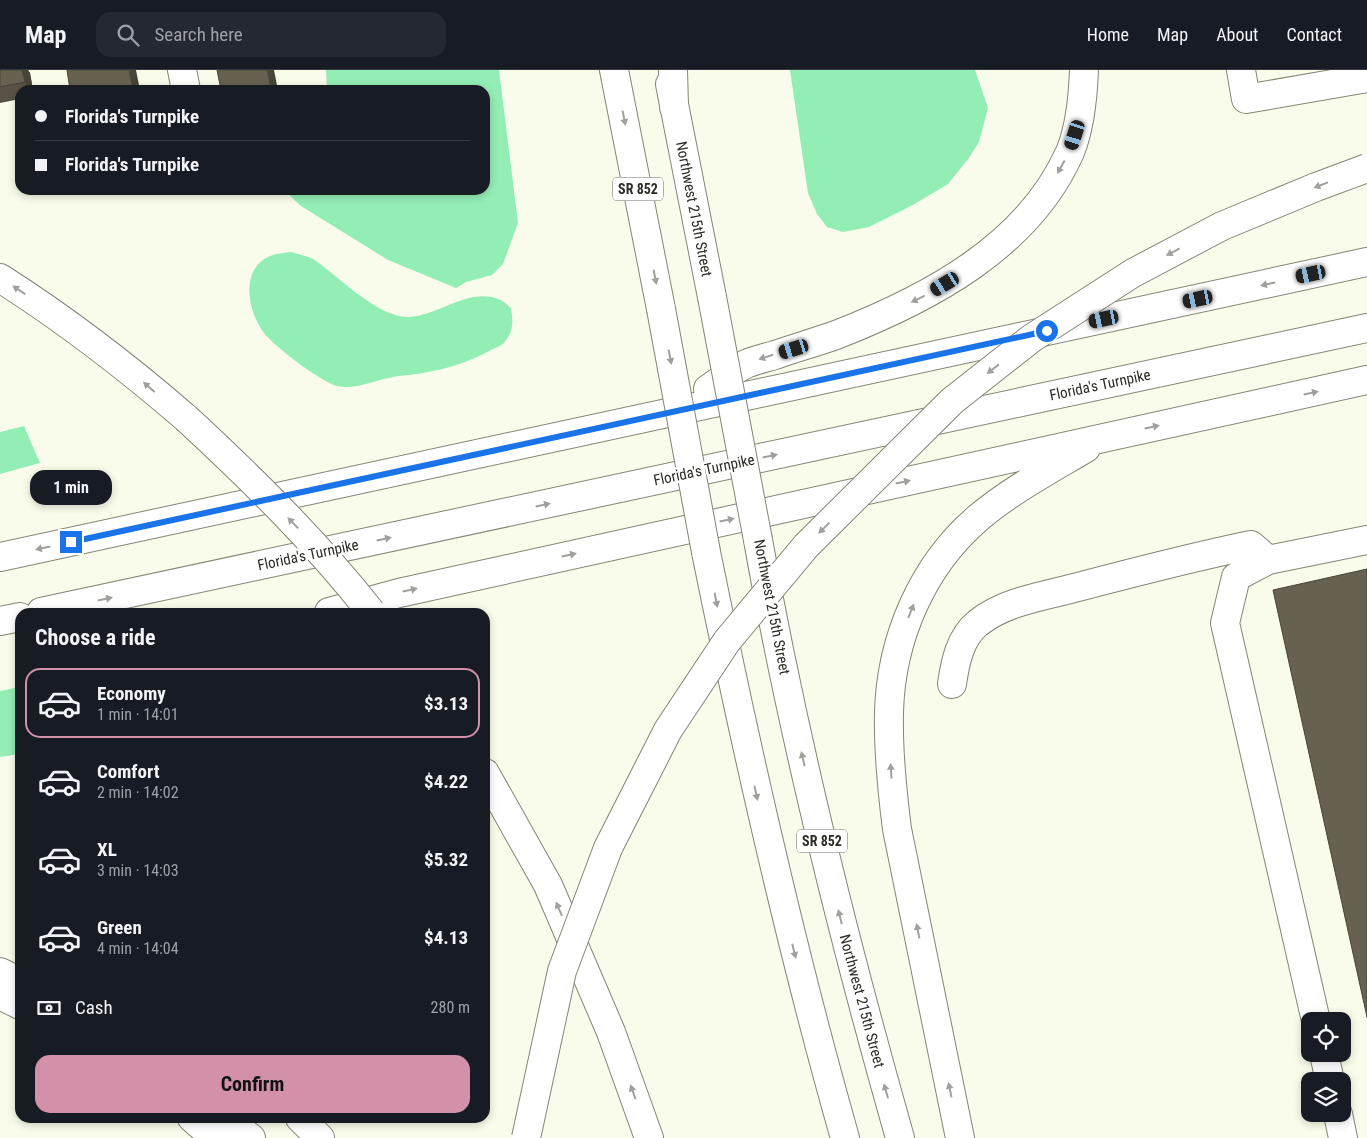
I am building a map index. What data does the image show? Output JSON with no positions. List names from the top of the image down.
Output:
{
  "streets": {
    "main road": ["SR 852", "Northwest 215th Street", "Florida's Turnpike"]
  },
  "page": {
    "header": "Map",
    "search": "Search here",
    "nav": [
      "Home",
      "Map",
      "About",
      "Contact"
    ],
    "banner": ["Florida's Turnpike", "Florida's Turnpike"],
    "bubble": "1 min",
    "heading": "Choose a ride",
    "list": [
      {
        "name": "Economy",
        "note": "1 min · 14:01",
        "value": "$3.13"
      },
      {
        "name": "Comfort",
        "note": "2 min · 14:02",
        "value": "$4.22"
      },
      {
        "name": "XL",
        "note": "3 min · 14:03",
        "value": "$5.32"
      },
      {
        "name": "Green",
        "note": "4 min · 14:04",
        "value": "$4.13"
      }
    ],
    "pay": ["Cash", "280 m"],
    "buttons": "Confirm"
  }
}
